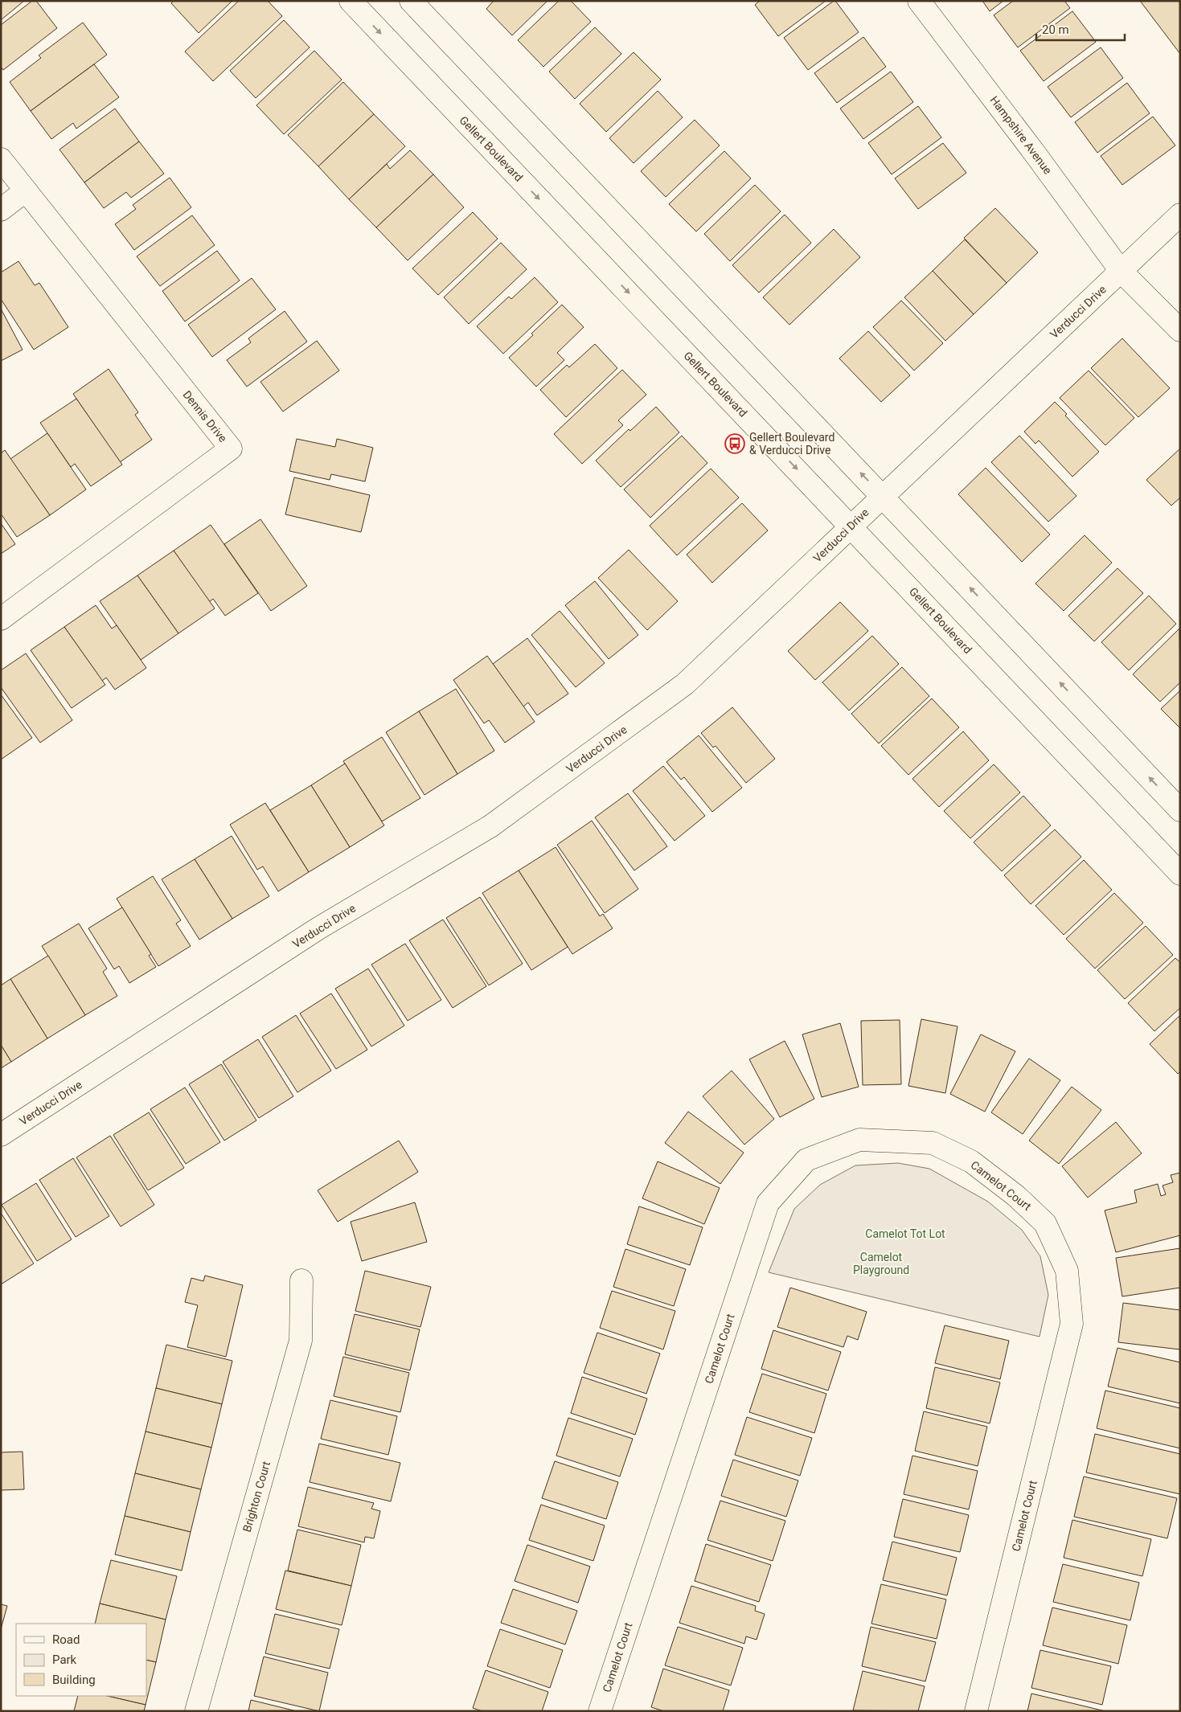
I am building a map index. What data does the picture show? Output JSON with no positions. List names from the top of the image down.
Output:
{
  "streets": {
    "street": [
      "Hampshire Avenue",
      "Gellert Boulevard",
      "Verducci Drive",
      "Dennis Drive",
      "Camelot Court",
      "Brighton Court"
    ]
  },
  "crossings": [
    ["Hampshire Avenue", "Verducci Drive"],
    ["Gellert Boulevard", "Verducci Drive"]
  ],
  "parks": ["Camelot Tot Lot", "Camelot Playground"],
  "places": {
    "bus stop": ["Gellert Boulevard & Verducci Drive"]
  },
  "legend": ["Road", "Park", "Building"],
  "scale_bar": "20 m"
}
